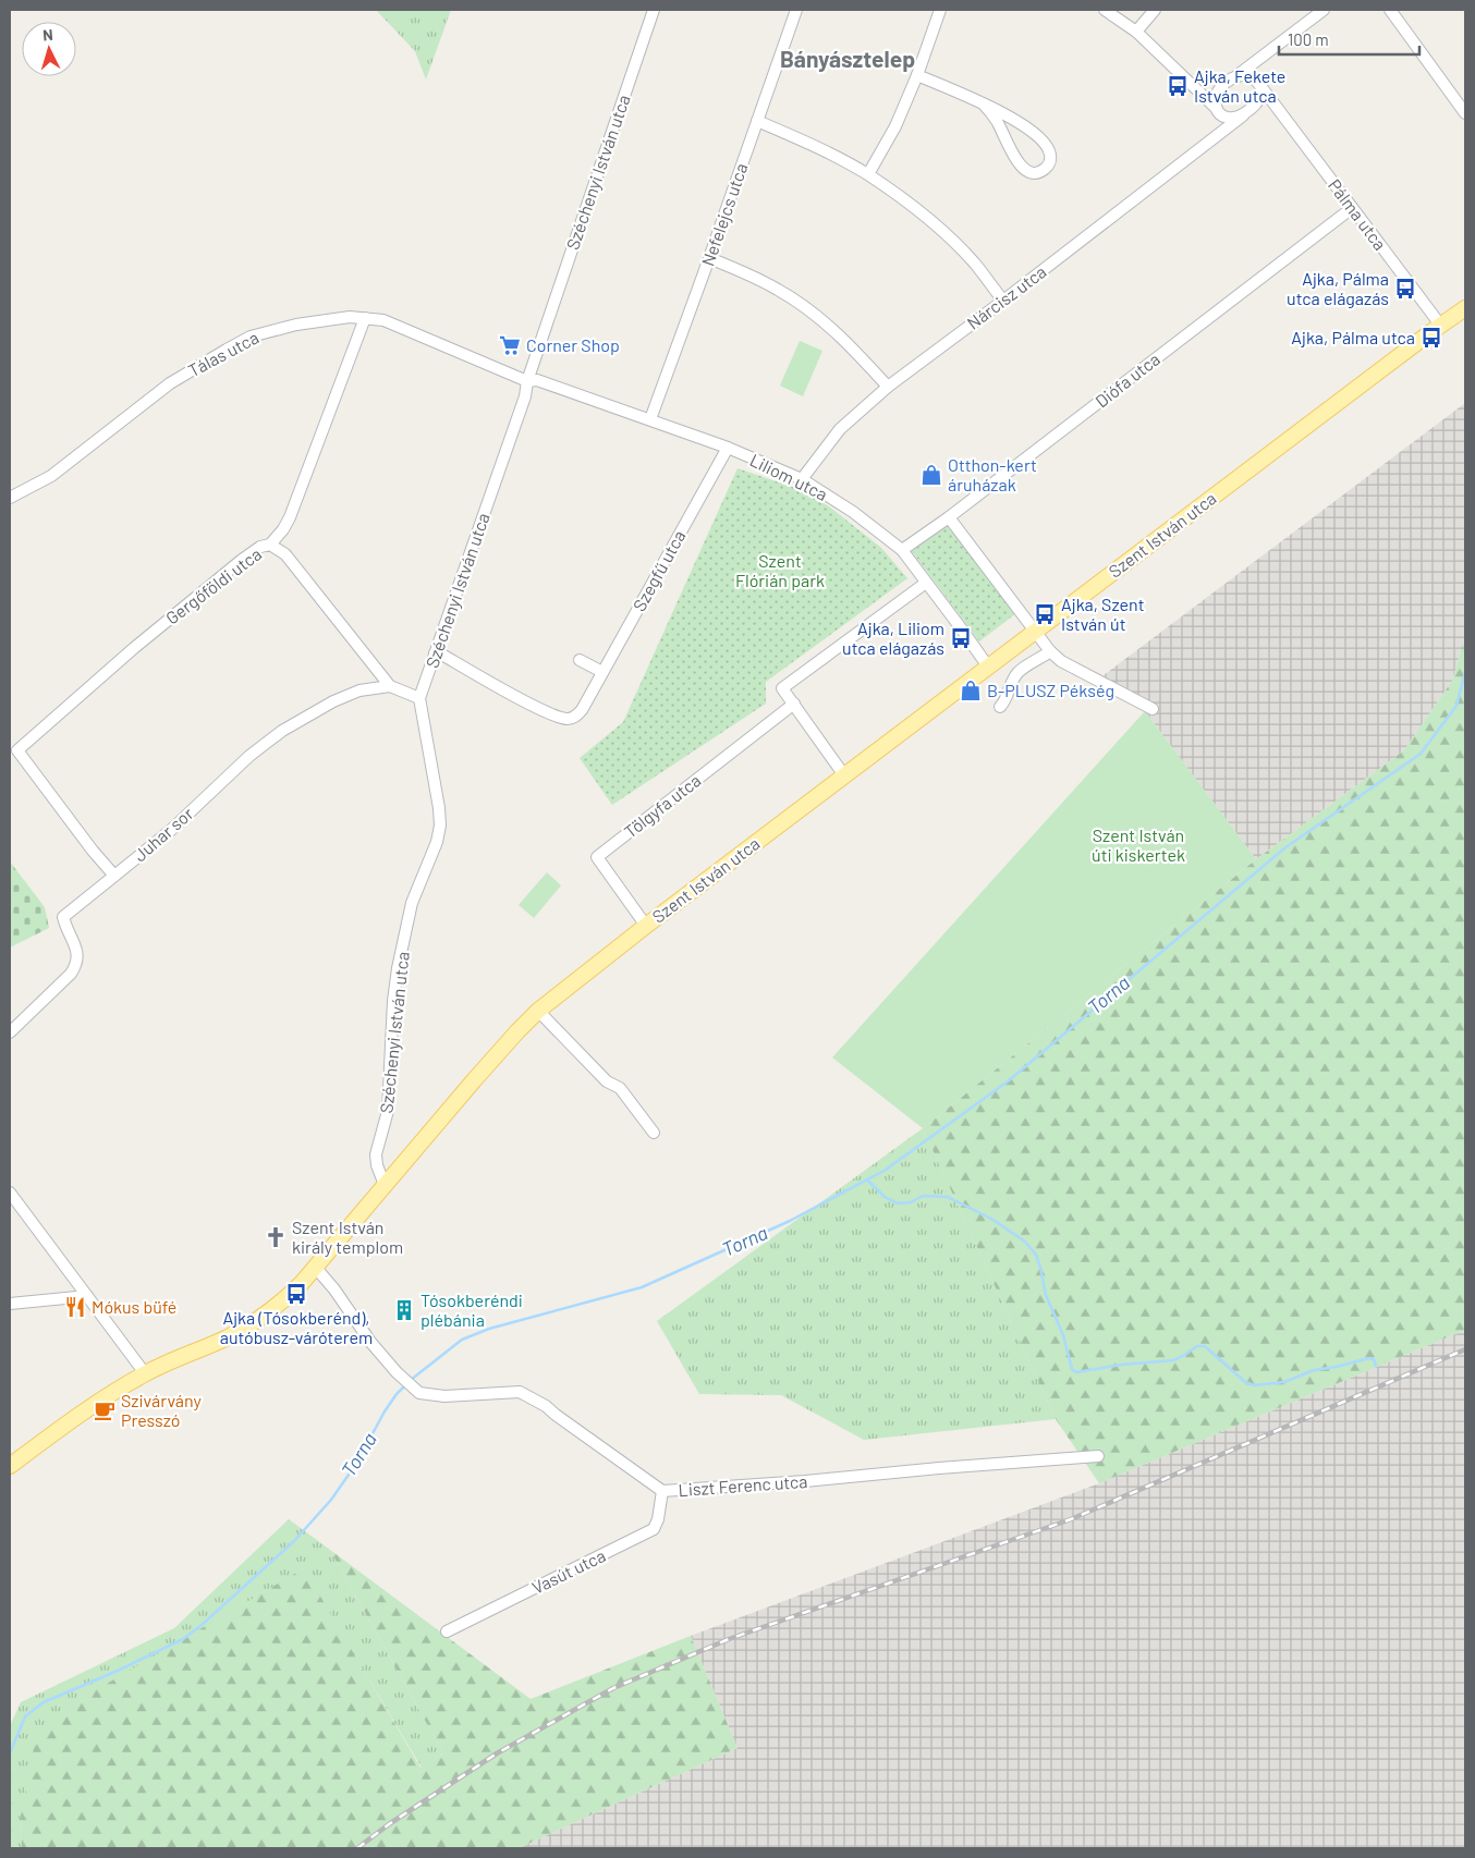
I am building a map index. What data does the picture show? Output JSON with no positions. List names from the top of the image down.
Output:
{
  "streets": {
    "main road": ["Szent István utca"],
    "street": [
      "Széchenyi István utca",
      "Nefelejcs utca",
      "Pálma utca",
      "Nárcisz utca",
      "Tálas utca",
      "Diófa utca",
      "Liliom utca",
      "Szegfű utca",
      "Gergőföldi utca",
      "Tölgyfa utca",
      "Juhar sor",
      "Liszt Ferenc utca",
      "Vasút utca"
    ]
  },
  "crossings": [
    ["Széchenyi István utca", "Tálas utca"],
    ["Széchenyi István utca", "Liliom utca"],
    ["Széchenyi István utca", "Szent István utca"],
    ["Széchenyi István utca", "Szegfű utca"],
    ["Széchenyi István utca", "Gergőföldi utca"],
    ["Nefelejcs utca", "Liliom utca"],
    ["Pálma utca", "Nárcisz utca"],
    ["Pálma utca", "Diófa utca"],
    ["Pálma utca", "Szent István utca"],
    ["Nárcisz utca", "Liliom utca"],
    ["Tálas utca", "Liliom utca"],
    ["Diófa utca", "Liliom utca"],
    ["Liliom utca", "Szent István utca"],
    ["Liliom utca", "Szegfű utca"],
    ["Szent István utca", "Tölgyfa utca"],
    ["Szent István utca", "Liszt Ferenc utca"],
    ["Gergőföldi utca", "Juhar sor"],
    ["Liszt Ferenc utca", "Vasút utca"]
  ],
  "districts": ["Bányásztelep"],
  "water": ["Torna"],
  "parks": ["Szent Flórián park", "Szent István úti kiskertek"],
  "places": {
    "bus stop": [
      "Ajka, Fekete István utca",
      "Ajka, Pálma utca elágazás",
      "Ajka, Pálma utca",
      "Ajka, Szent István út",
      "Ajka, Liliom utca elágazás",
      "Ajka (Tósokberénd), autóbusz-váróterem"
    ],
    "supermarket": ["Corner Shop"],
    "shop": ["Otthon-kert áruházak", "B-PLUSZ Pékség"],
    "church": ["Szent István király templom"],
    "restaurant": ["Mókus büfé"],
    "building": ["Tósokberéndi plébánia"],
    "cafe": ["Szivárvány Presszó"]
  },
  "scale_bar": "100 m",
  "north": "top"
}
